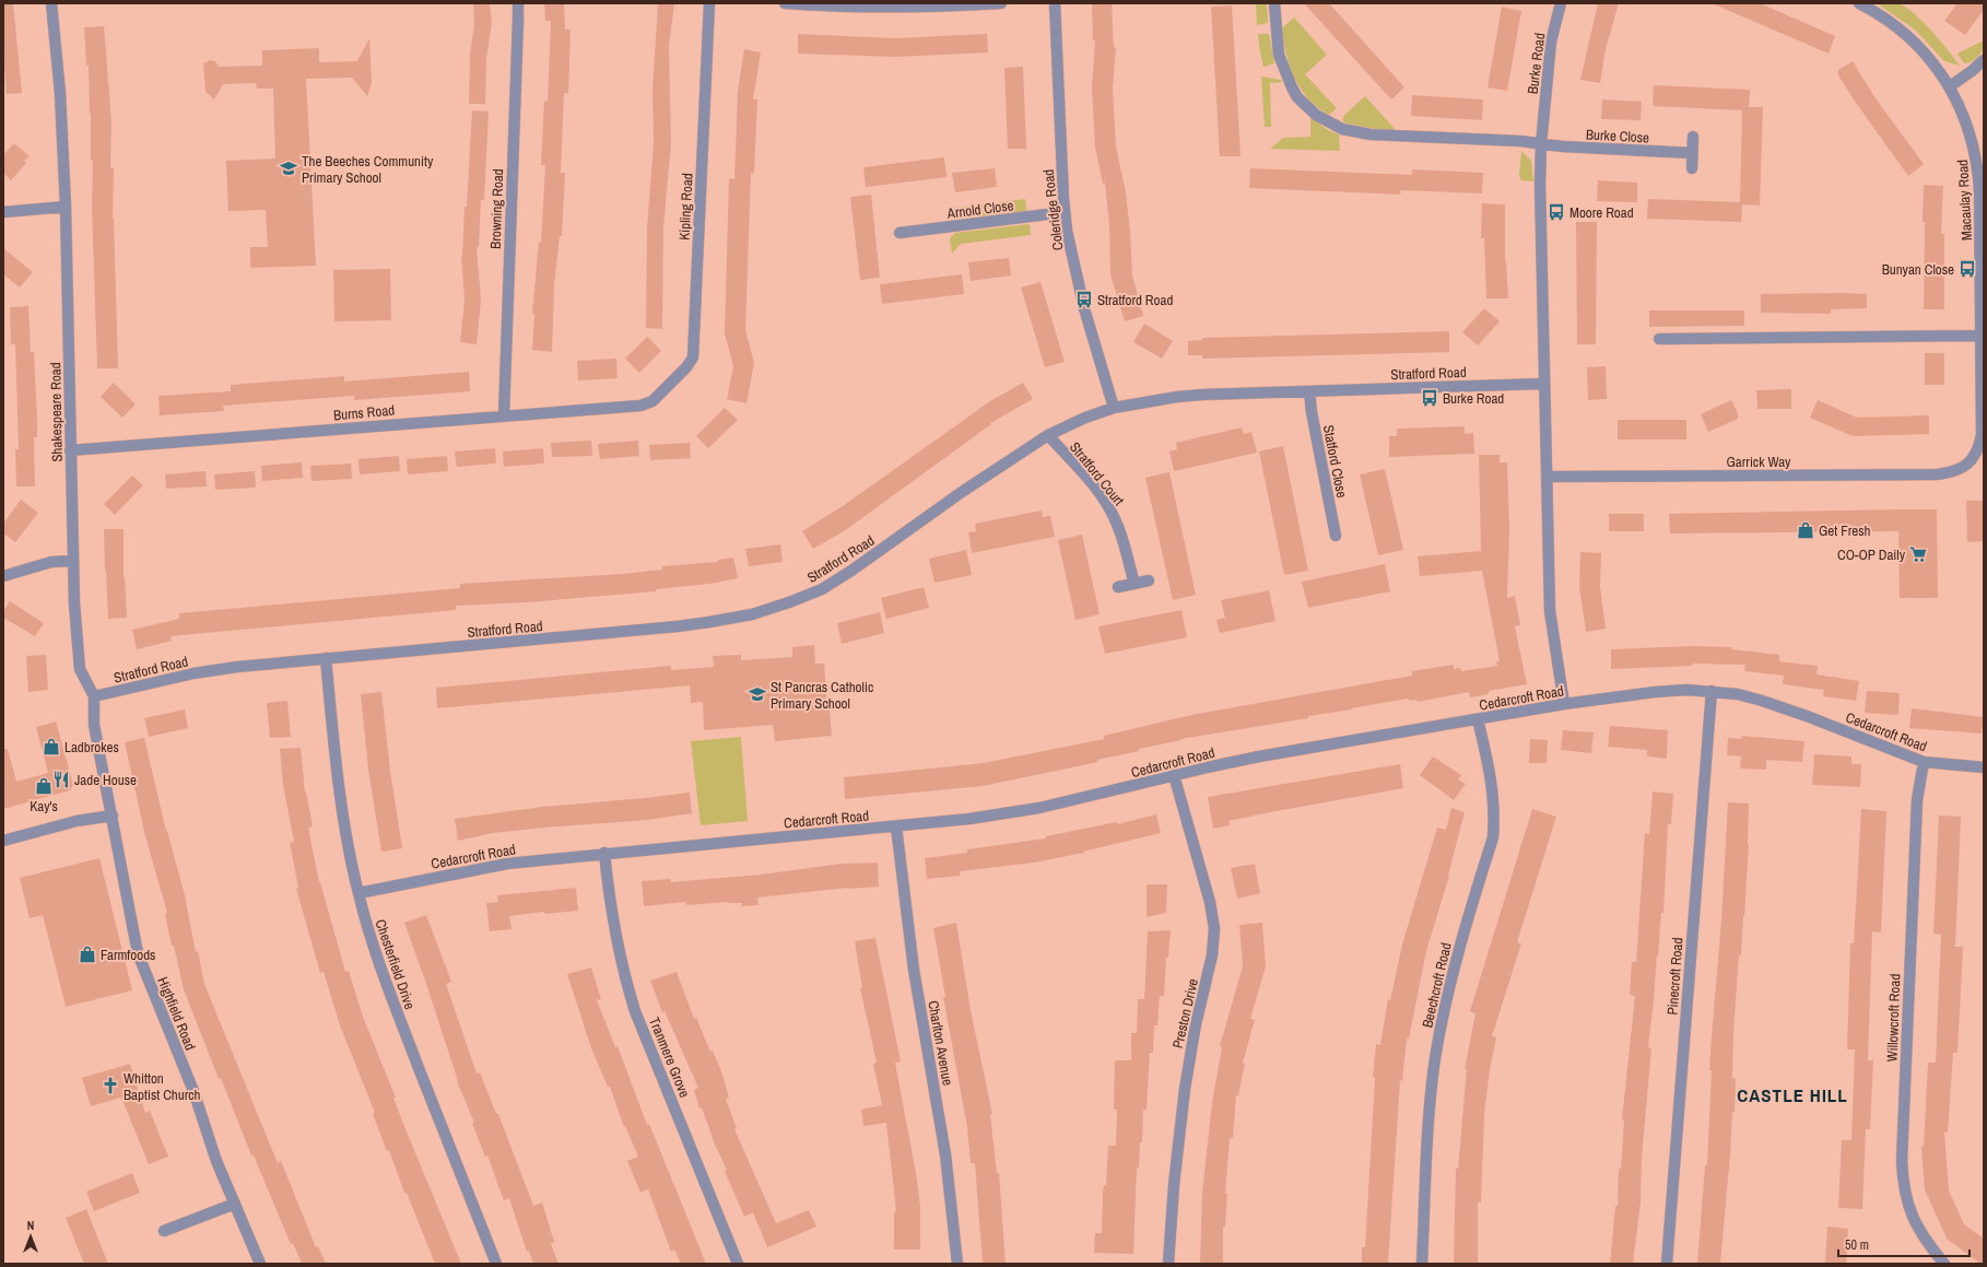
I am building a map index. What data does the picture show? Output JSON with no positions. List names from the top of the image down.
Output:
{
  "streets": {
    "street": [
      "Burke Road",
      "Burke Close",
      "Macaulay Road",
      "Kipling Road",
      "Browning Road",
      "Arnold Close",
      "Coleridge Road",
      "Stratford Road",
      "Shakespeare Road",
      "Burns Road",
      "Statford Close",
      "Garrick Way",
      "Stratford Court",
      "Cedarcroft Road",
      "Chesterfield Drive",
      "Pinecroft Road",
      "Beechcroft Road",
      "Highfield Road",
      "Preston Drive",
      "Willowcroft Road",
      "Charlton Avenue",
      "Tranmere Grove"
    ]
  },
  "crossings": [
    ["Burke Road", "Burke Close"],
    ["Burke Road", "Stratford Road"],
    ["Burke Road", "Garrick Way"],
    ["Burke Road", "Cedarcroft Road"],
    ["Macaulay Road", "Garrick Way"],
    ["Kipling Road", "Burns Road"],
    ["Browning Road", "Burns Road"],
    ["Arnold Close", "Coleridge Road"],
    ["Coleridge Road", "Stratford Road"],
    ["Stratford Road", "Shakespeare Road"],
    ["Stratford Road", "Statford Close"],
    ["Stratford Road", "Stratford Court"],
    ["Stratford Road", "Chesterfield Drive"],
    ["Shakespeare Road", "Burns Road"],
    ["Shakespeare Road", "Highfield Road"],
    ["Cedarcroft Road", "Chesterfield Drive"],
    ["Cedarcroft Road", "Pinecroft Road"],
    ["Cedarcroft Road", "Beechcroft Road"],
    ["Cedarcroft Road", "Preston Drive"],
    ["Cedarcroft Road", "Willowcroft Road"],
    ["Cedarcroft Road", "Charlton Avenue"],
    ["Cedarcroft Road", "Tranmere Grove"]
  ],
  "districts": ["CASTLE HILL"],
  "places": {
    "school or university": ["The Beeches Community Primary School", "St Pancras Catholic Primary School"],
    "bus stop": [
      "Moore Road",
      "Bunyan Close",
      "Stratford Road",
      "Burke Road"
    ],
    "shop": [
      "Get Fresh",
      "Ladbrokes",
      "Kay's",
      "Farmfoods"
    ],
    "supermarket": ["CO-OP Daily"],
    "restaurant": ["Jade House"],
    "church": ["Whitton Baptist Church"]
  },
  "scale_bar": "50 m",
  "north": "top"
}
